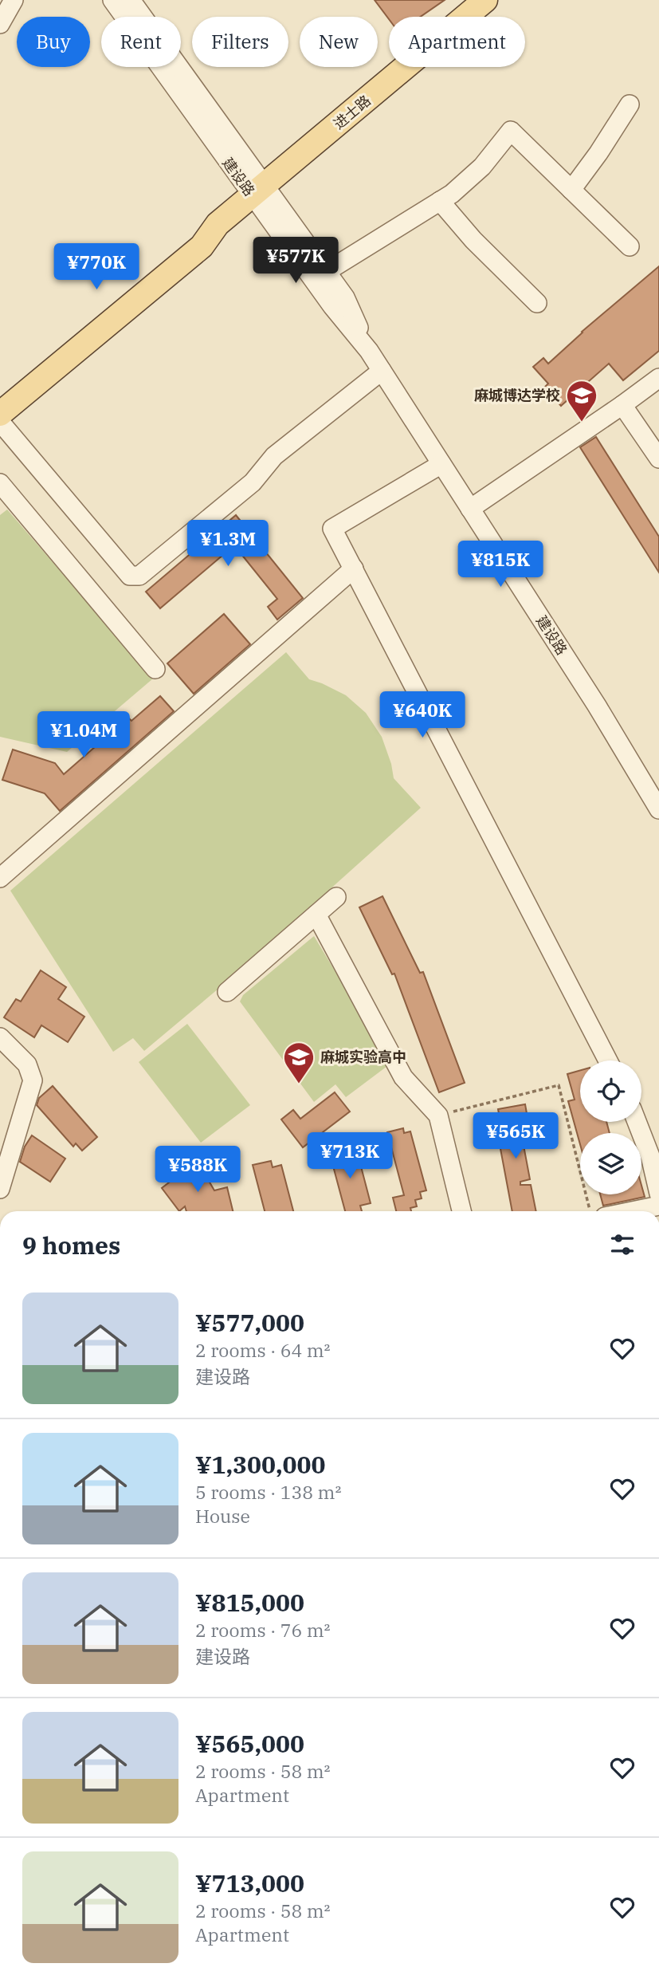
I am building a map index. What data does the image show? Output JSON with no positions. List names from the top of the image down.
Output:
{
  "streets": {
    "main road": ["进士路"],
    "street": ["建设路"]
  },
  "crossings": [
    ["进士路", "建设路"]
  ],
  "places": {
    "school or university": ["麻城博达学校", "麻城实验高中"]
  },
  "page": {
    "chip": [
      "Buy",
      "Rent",
      "Filters",
      "New",
      "Apartment"
    ],
    "price": [
      "¥577K",
      "¥770K",
      "¥1.3M",
      "¥815K",
      "¥640K",
      "¥1.04M",
      "¥565K",
      "¥713K",
      "¥588K"
    ],
    "heading": "9 homes",
    "list": [
      {
        "name": "¥577,000",
        "note": "2 rooms · 64 m² · 建设路"
      },
      {
        "name": "¥1,300,000",
        "note": "5 rooms · 138 m² · House"
      },
      {
        "name": "¥815,000",
        "note": "2 rooms · 76 m² · 建设路"
      },
      {
        "name": "¥565,000",
        "note": "2 rooms · 58 m² · Apartment"
      },
      {
        "name": "¥713,000",
        "note": "2 rooms · 58 m² · Apartment"
      }
    ]
  }
}
